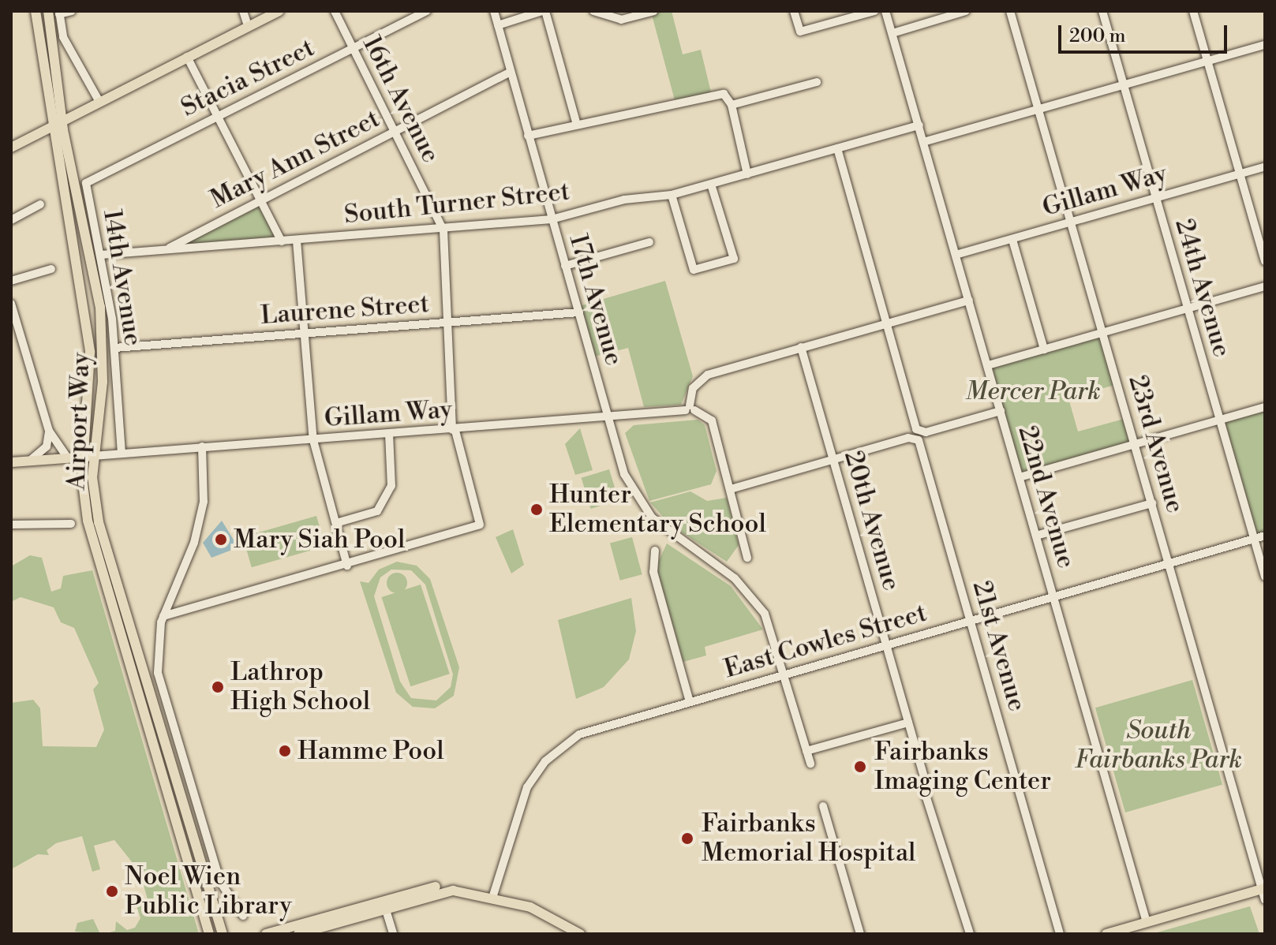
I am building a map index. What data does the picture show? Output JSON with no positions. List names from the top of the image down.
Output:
{
  "streets": {
    "main road": ["Airport Way"],
    "street": [
      "Stacia Street",
      "16th Avenue",
      "Mary Ann Street",
      "Gillam Way",
      "South Turner Street",
      "14th Avenue",
      "24th Avenue",
      "17th Avenue",
      "Laurene Street",
      "23rd Avenue",
      "22nd Avenue",
      "20th Avenue",
      "East Cowles Street",
      "21st Avenue"
    ]
  },
  "crossings": [
    ["Stacia Street", "16th Avenue"],
    ["Stacia Street", "14th Avenue"],
    ["16th Avenue", "Mary Ann Street"],
    ["16th Avenue", "Gillam Way"],
    ["16th Avenue", "South Turner Street"],
    ["16th Avenue", "Laurene Street"],
    ["Mary Ann Street", "South Turner Street"],
    ["Mary Ann Street", "17th Avenue"],
    ["Gillam Way", "14th Avenue"],
    ["Gillam Way", "24th Avenue"],
    ["Gillam Way", "17th Avenue"],
    ["Gillam Way", "Airport Way"],
    ["Gillam Way", "23rd Avenue"],
    ["Gillam Way", "22nd Avenue"],
    ["South Turner Street", "14th Avenue"],
    ["South Turner Street", "17th Avenue"],
    ["South Turner Street", "22nd Avenue"],
    ["14th Avenue", "Laurene Street"],
    ["24th Avenue", "East Cowles Street"],
    ["17th Avenue", "Laurene Street"],
    ["17th Avenue", "East Cowles Street"],
    ["23rd Avenue", "East Cowles Street"],
    ["22nd Avenue", "East Cowles Street"],
    ["20th Avenue", "East Cowles Street"],
    ["20th Avenue", "21st Avenue"],
    ["East Cowles Street", "21st Avenue"]
  ],
  "parks": ["Mercer Park", "South Fairbanks Park"],
  "places": [
    "Hunter Elementary School",
    "Mary Siah Pool",
    "Lathrop High School",
    "Hamme Pool",
    "Fairbanks Imaging Center",
    "Fairbanks Memorial Hospital",
    "Noel Wien Public Library"
  ],
  "scale_bar": "200 m"
}
